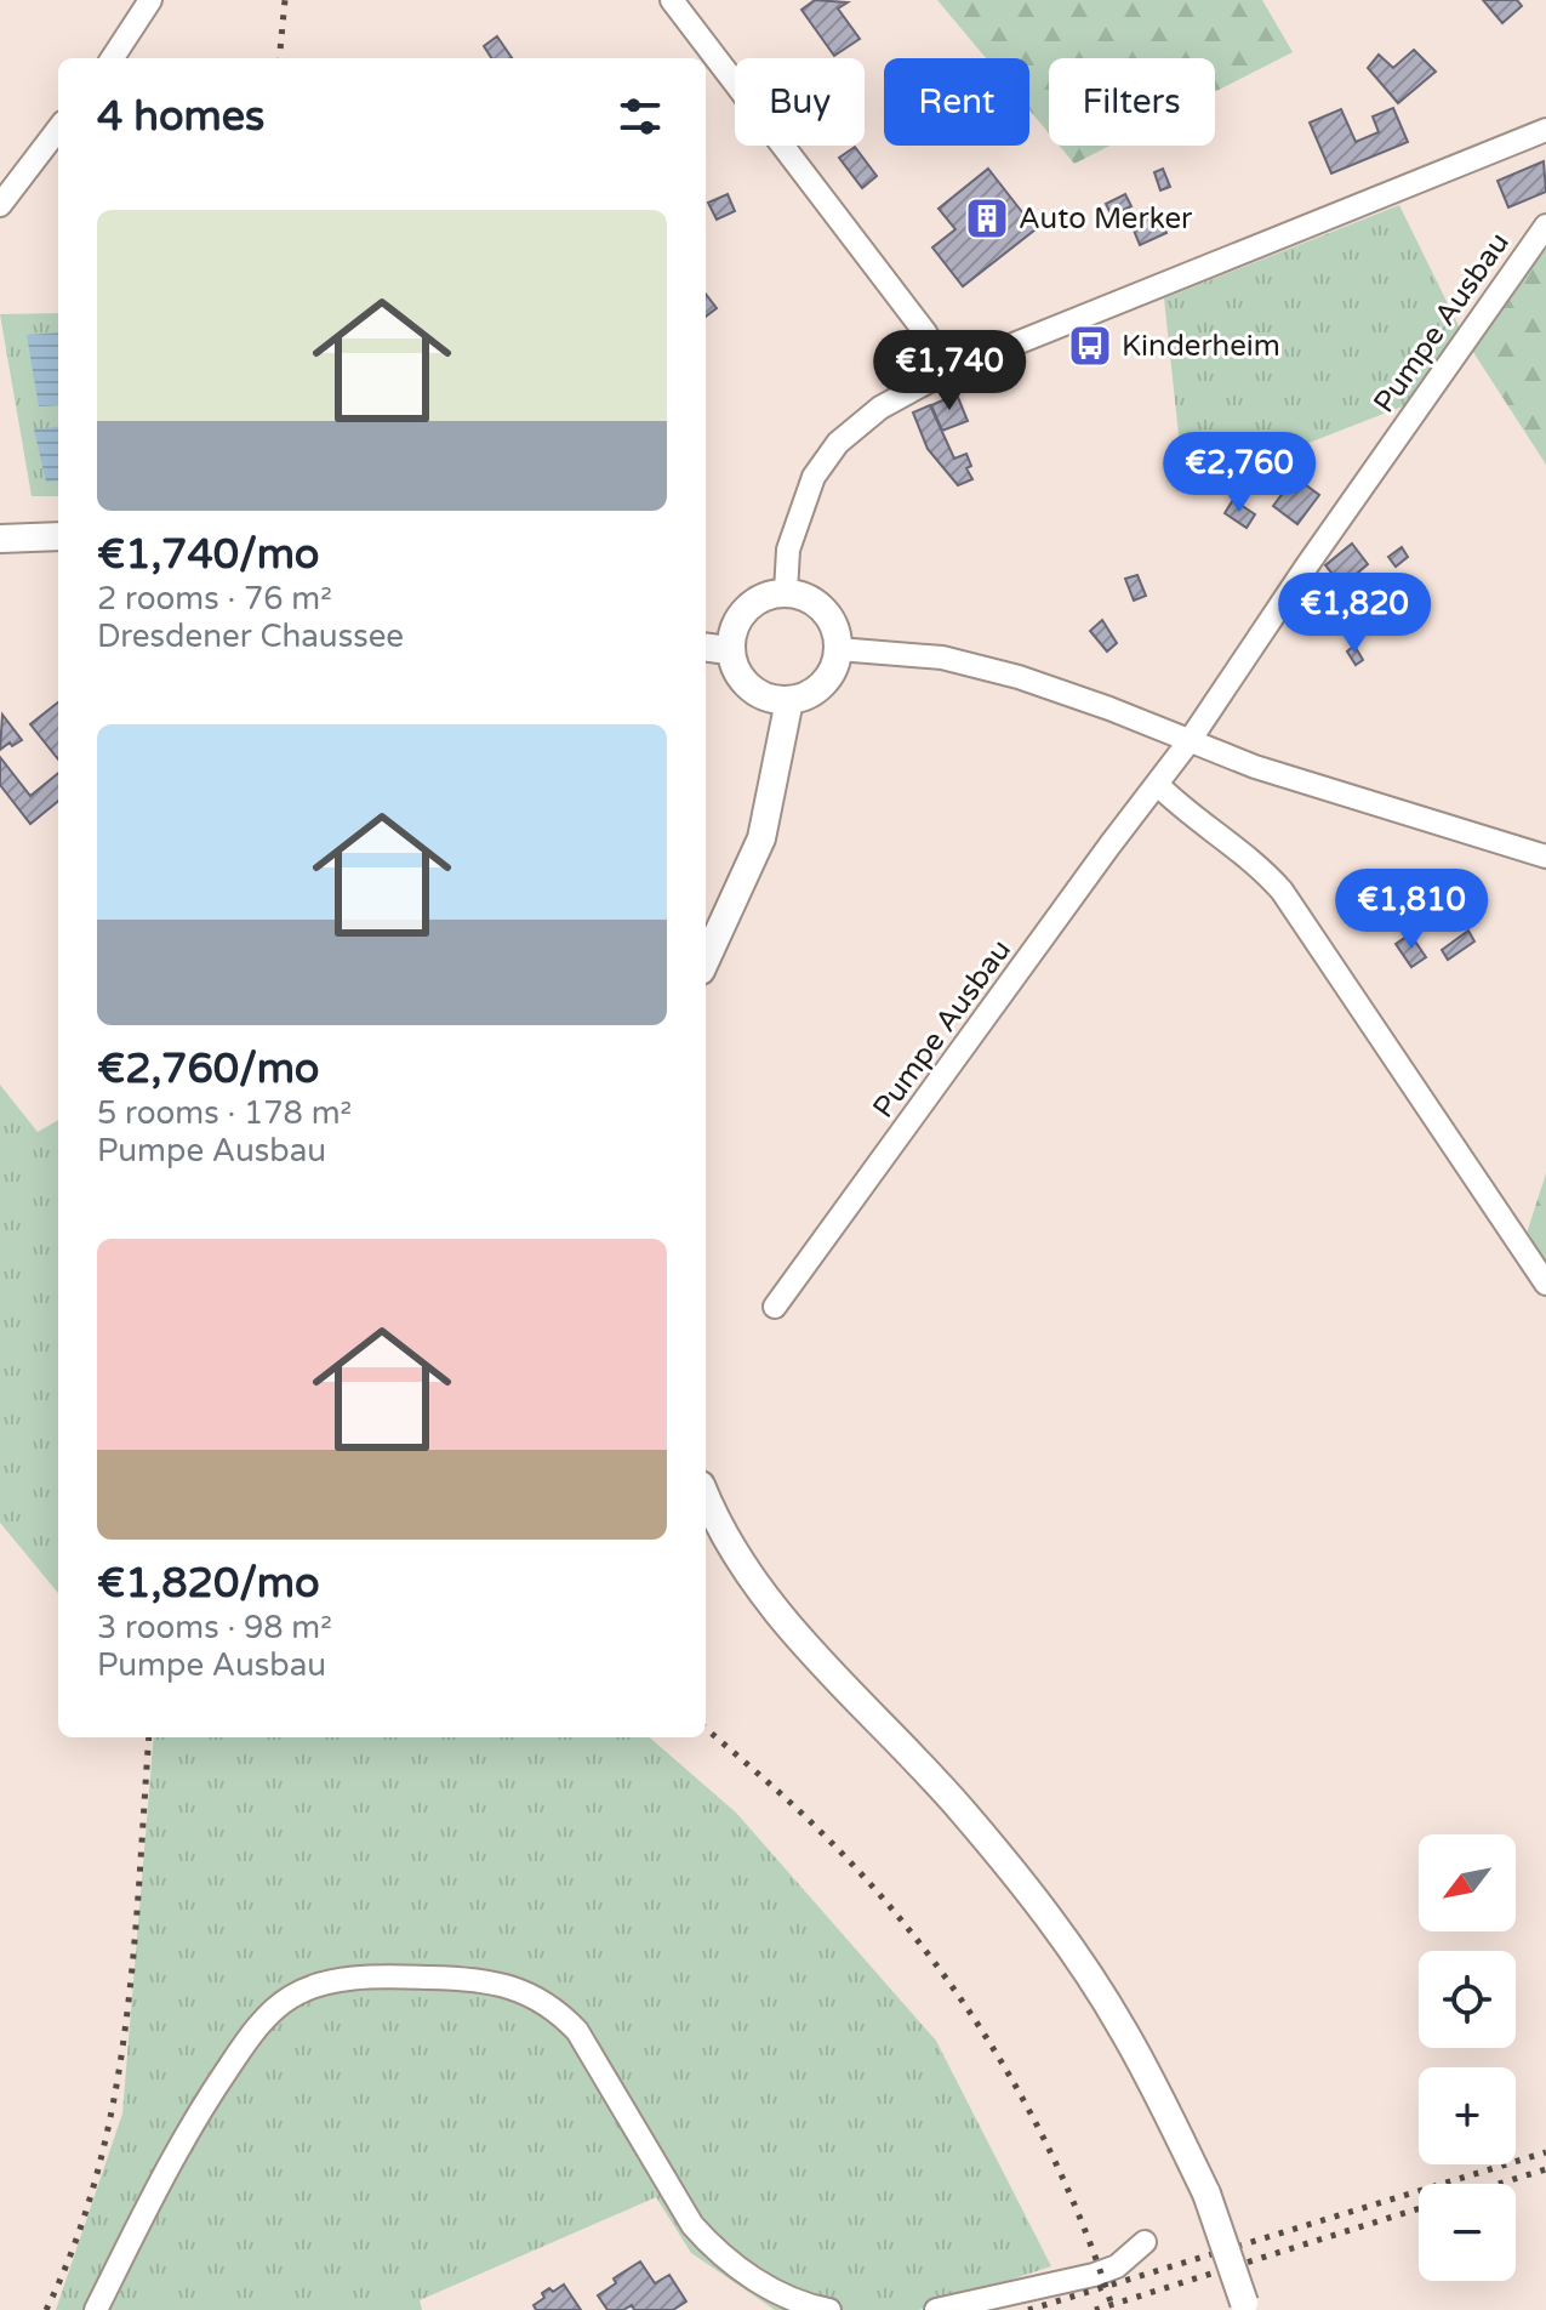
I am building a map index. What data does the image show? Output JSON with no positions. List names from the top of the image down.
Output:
{
  "streets": {
    "street": ["Pumpe Ausbau"]
  },
  "places": {
    "building": ["Auto Merker"],
    "bus stop": ["Kinderheim"]
  },
  "north": "bottom left",
  "page": {
    "chip": ["Buy", "Rent", "Filters"],
    "heading": "4 homes",
    "list": [
      {
        "name": "€1,740/mo",
        "note": "2 rooms · 76 m² · Dresdener Chaussee"
      },
      {
        "name": "€2,760/mo",
        "note": "5 rooms · 178 m² · Pumpe Ausbau"
      },
      {
        "name": "€1,820/mo",
        "note": "3 rooms · 98 m² · Pumpe Ausbau"
      }
    ],
    "price": [
      "€1,740",
      "€2,760",
      "€1,820",
      "€1,810"
    ],
    "map_buttons": ["+", "−"]
  }
}
